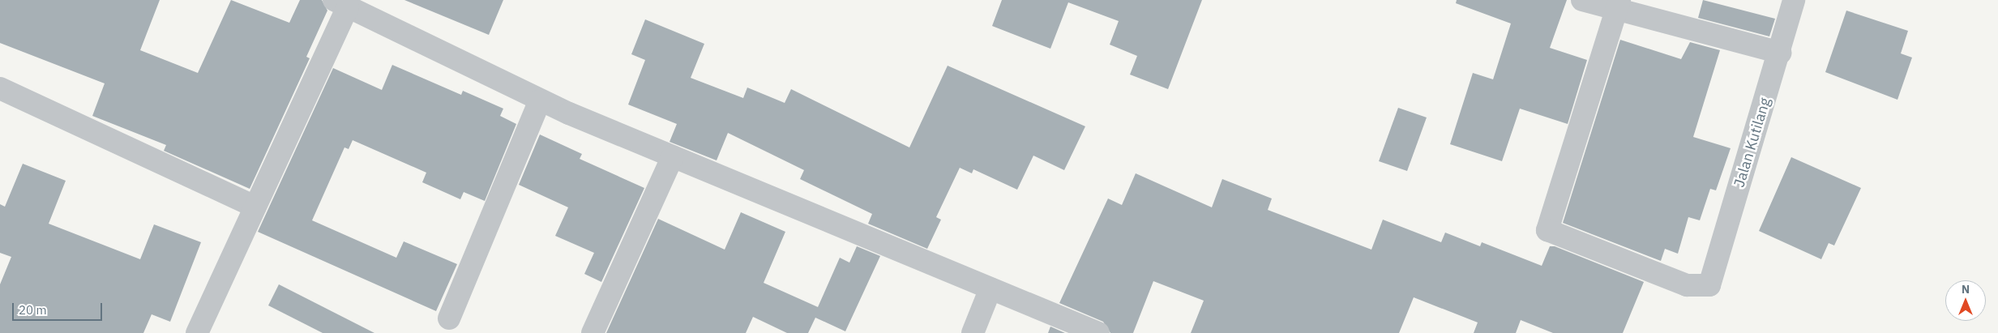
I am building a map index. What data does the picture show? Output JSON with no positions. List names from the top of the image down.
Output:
{
  "streets": {
    "street": ["Jalan Kutilang"]
  },
  "scale_bar": "20 m",
  "north": "top"
}
